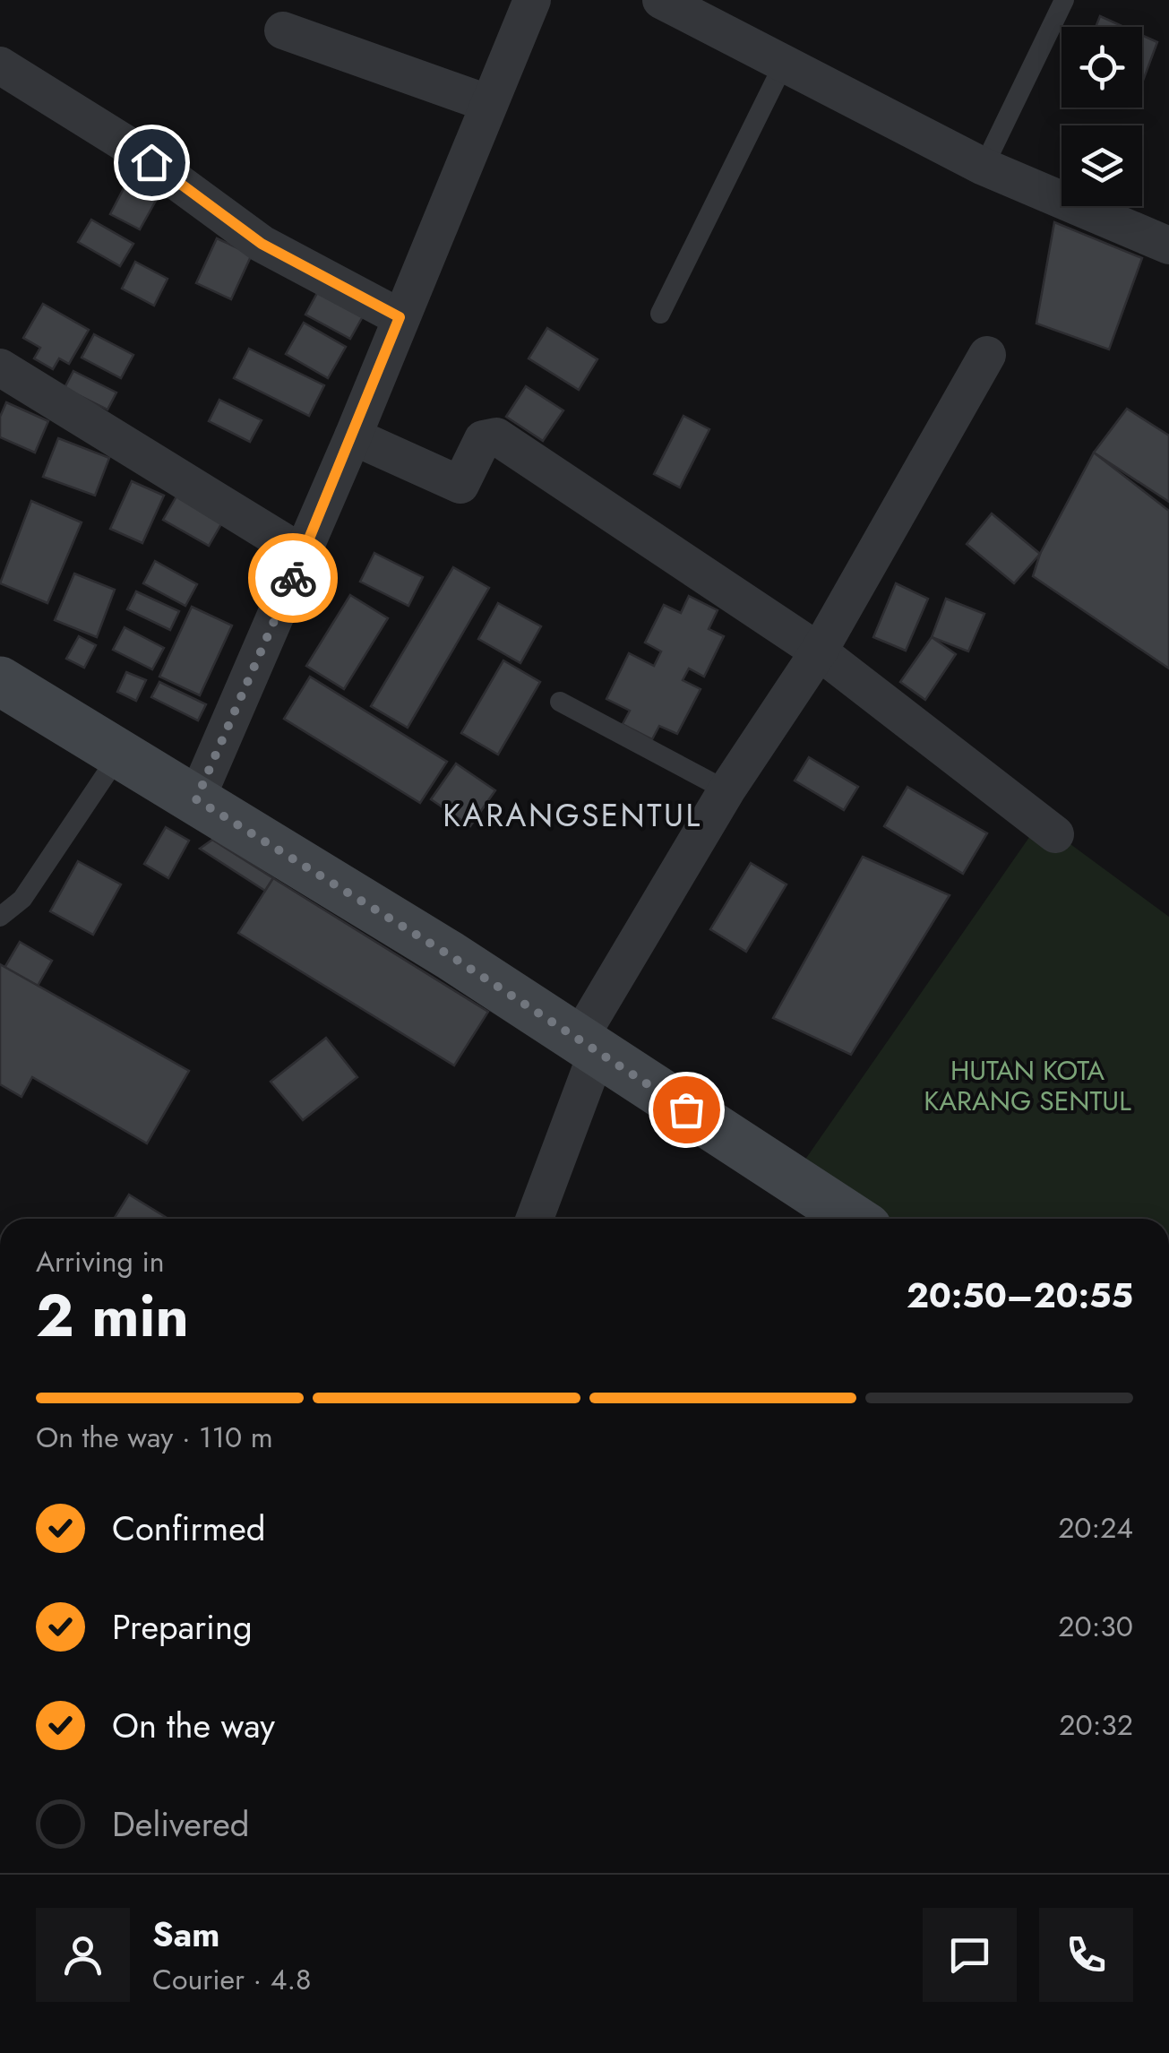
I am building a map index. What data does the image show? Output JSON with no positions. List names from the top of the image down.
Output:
{
  "districts": ["KARANGSENTUL"],
  "parks": ["HUTAN KOTA KARANG SENTUL"],
  "page": {
    "heading": ["2 min", "Arriving in", "20:50–20:55"],
    "panel": ["Sam", "Courier · 4.8"],
    "bar": "On the way · 110 m",
    "list": [
      ["Confirmed", "20:24"],
      ["Preparing", "20:30"],
      ["On the way", "20:32"],
      "Delivered"
    ]
  }
}
